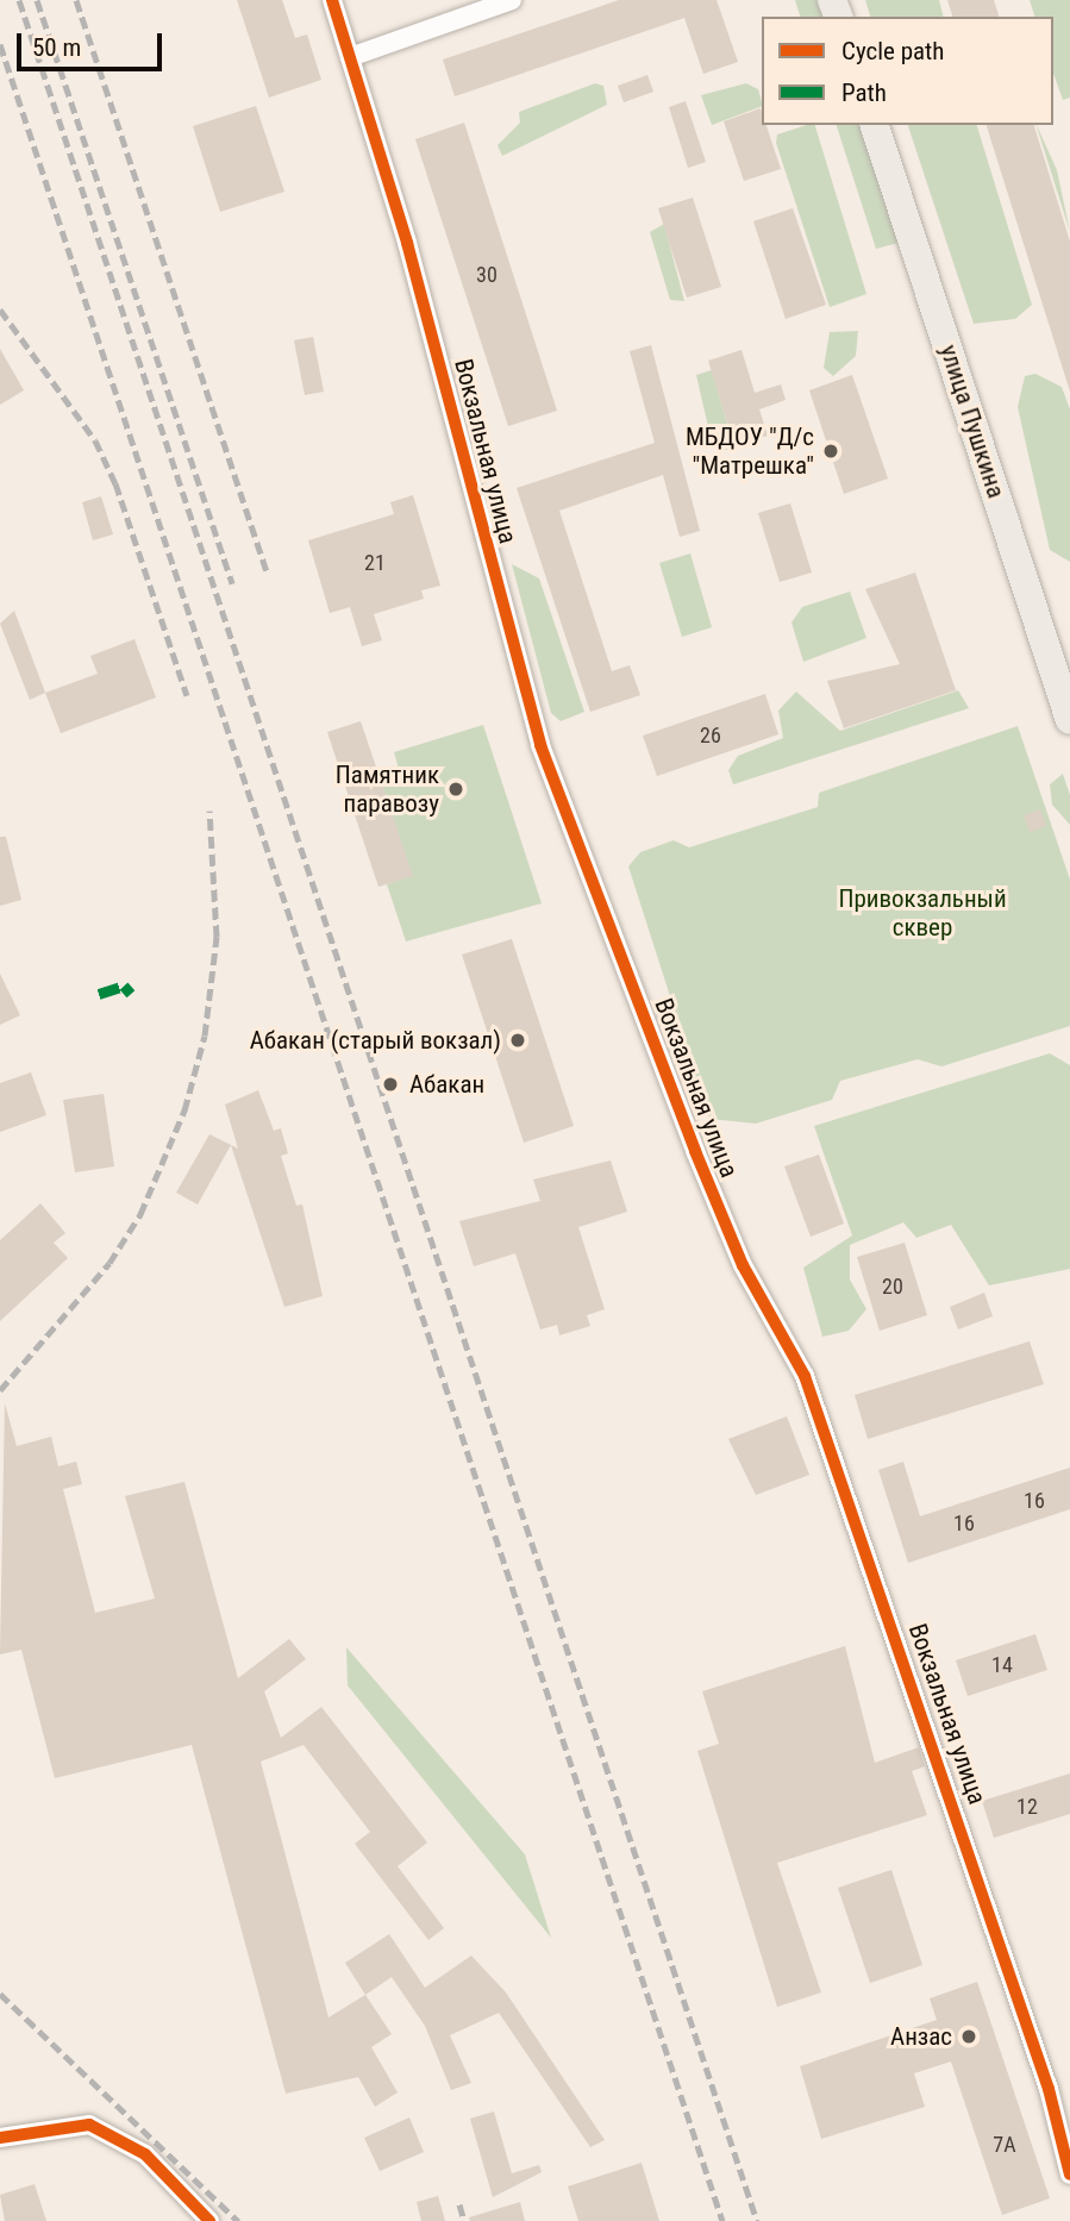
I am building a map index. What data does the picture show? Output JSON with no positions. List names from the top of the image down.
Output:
{
  "streets": {
    "main road": ["улица Пушкина"],
    "street": ["Вокзальная улица"]
  },
  "parks": ["Привокзальный сквер"],
  "places": [
    "МБДОУ \"Д/с \"Матрешка\"",
    "Памятник паравозу",
    "Абакан (старый вокзал)",
    "Абакан",
    "Анзас"
  ],
  "house_numbers": [
    "30",
    "21",
    "26",
    "20",
    "16",
    "16",
    "14",
    "12",
    "7А"
  ],
  "legend": ["Cycle path", "Path"],
  "scale_bar": "50 m"
}
